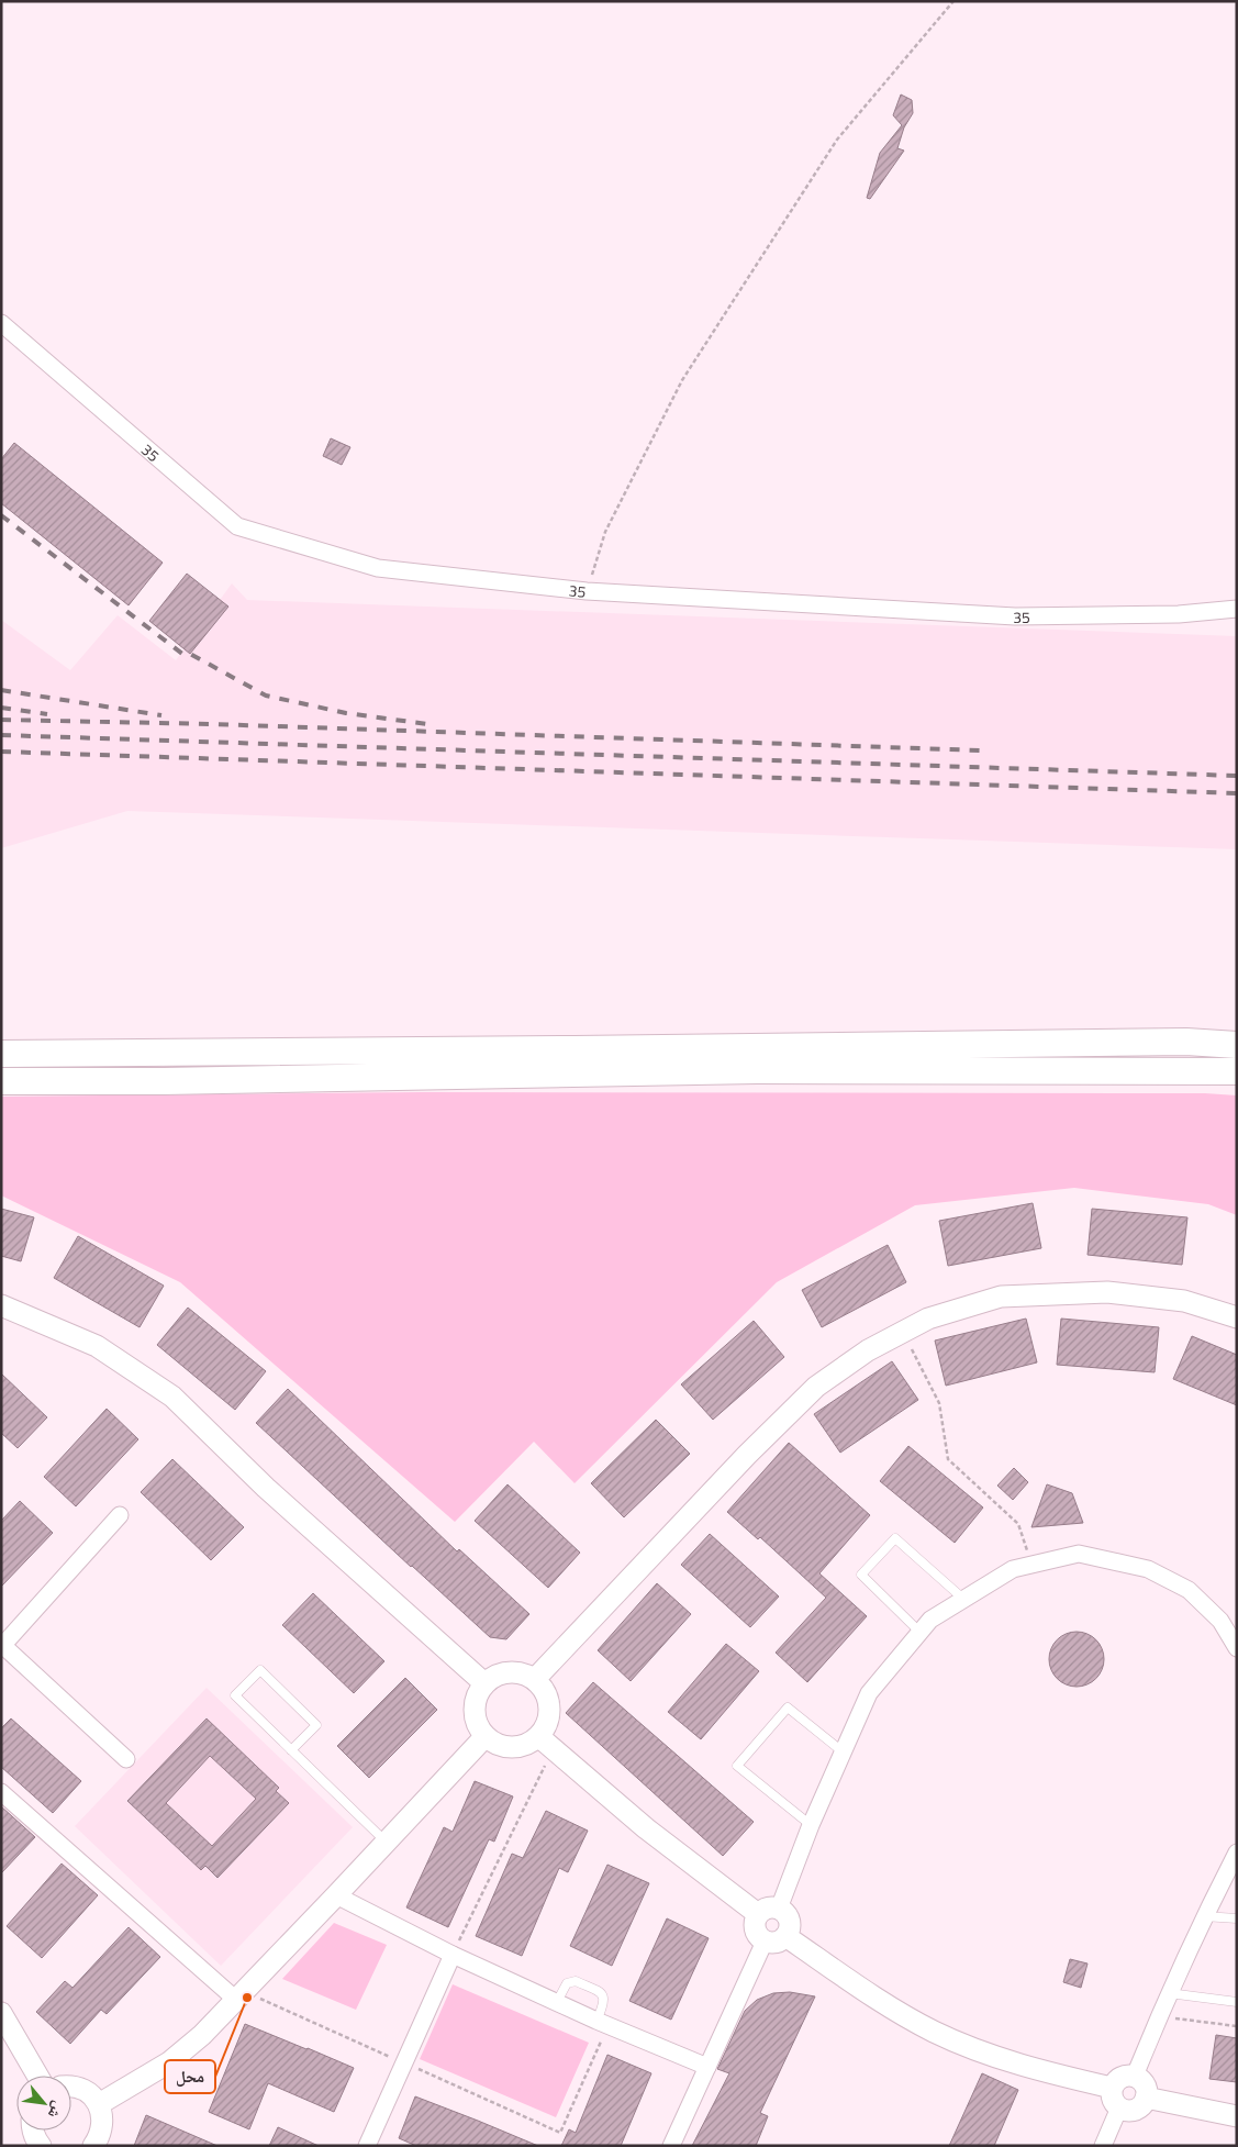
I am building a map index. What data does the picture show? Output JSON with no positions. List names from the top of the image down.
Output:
{
  "streets": {
    "street": ["35"]
  },
  "places": ["محل"],
  "north": "bottom right"
}
